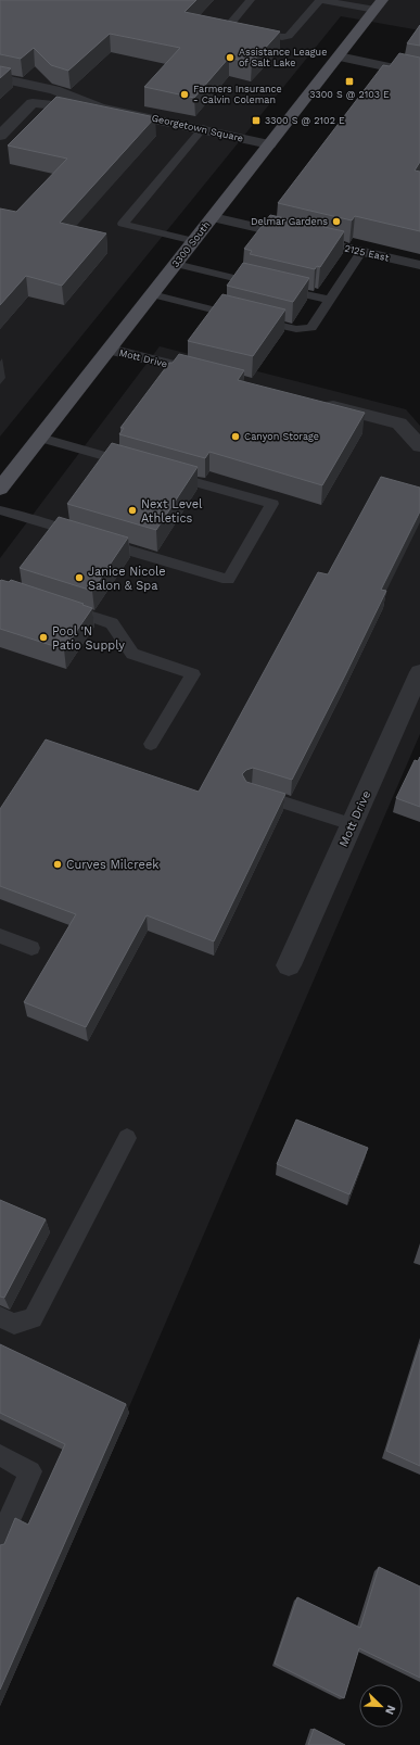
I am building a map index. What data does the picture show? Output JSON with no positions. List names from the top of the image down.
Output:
{
  "streets": {
    "main road": ["3300 South"],
    "street": ["Georgetown Square", "2125 East", "Mott Drive"]
  },
  "crossings": [
    ["Georgetown Square", "3300 South"],
    ["3300 South", "2125 East"],
    ["3300 South", "Mott Drive"]
  ],
  "places": {
    "other": [
      "Assistance League of Salt Lake",
      "Farmers Insurance - Calvin Coleman",
      "Delmar Gardens",
      "Canyon Storage",
      "Next Level Athletics",
      "Janice Nicole Salon & Spa",
      "Pool 'N Patio Supply",
      "Curves Milcreek"
    ],
    "transit": ["3300 S @ 2103 E", "3300 S @ 2102 E"]
  },
  "north": "bottom right"
}
